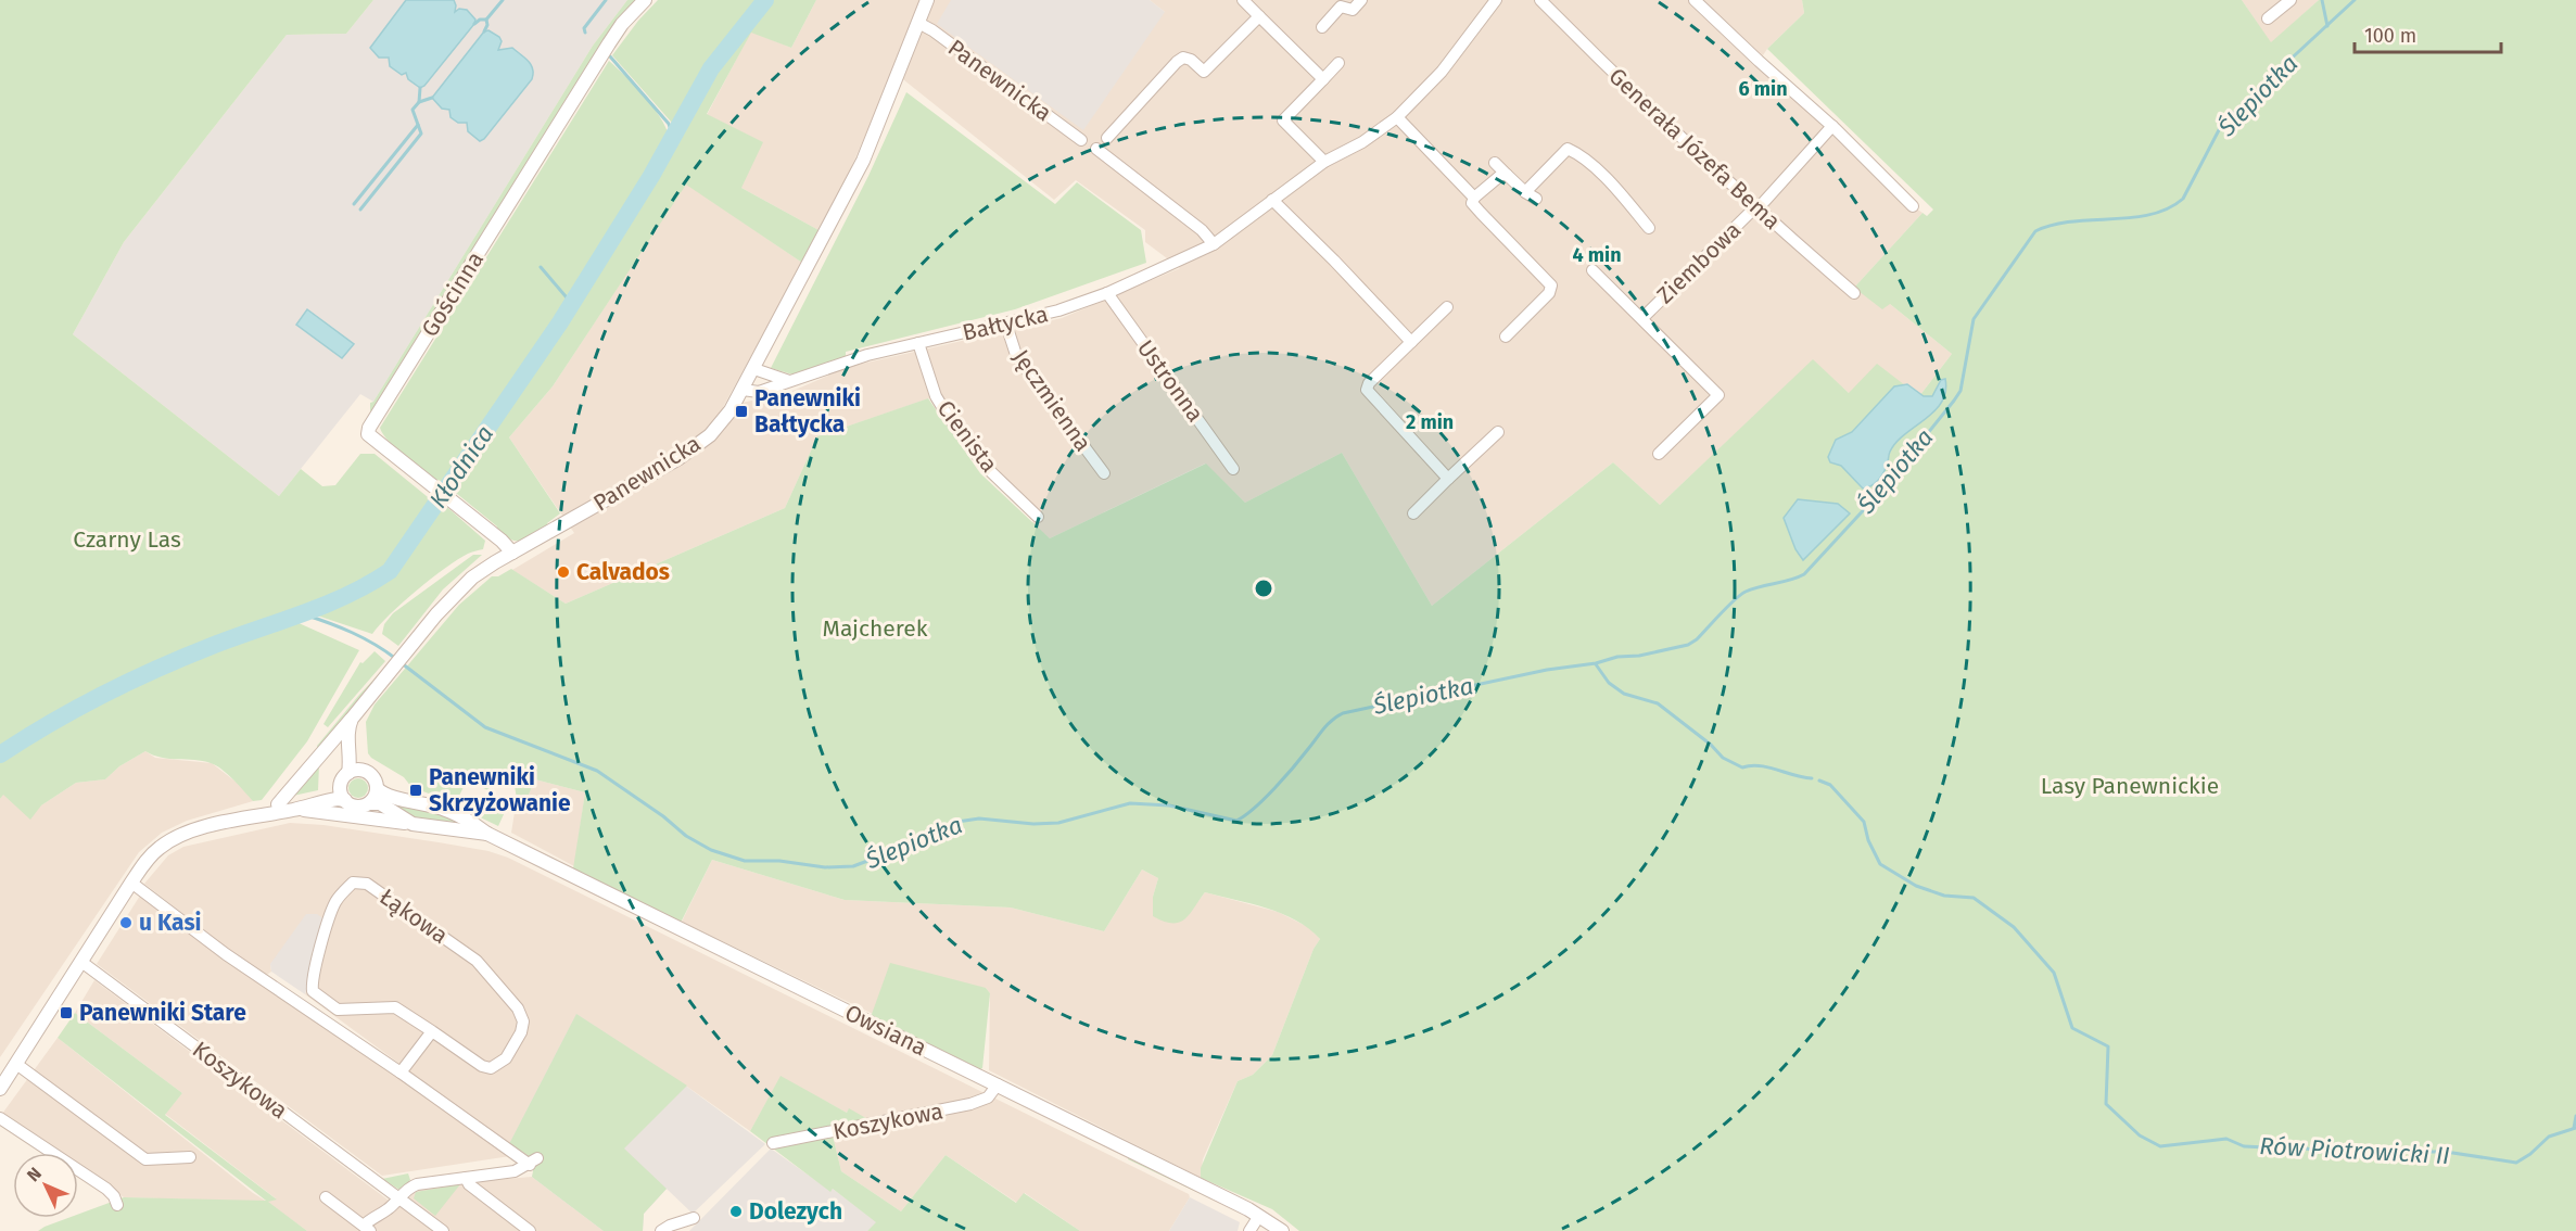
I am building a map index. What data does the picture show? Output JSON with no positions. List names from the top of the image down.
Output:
{
  "streets": {
    "street": [
      "Panewnicka",
      "Generała Józefa Bema",
      "Ziembowa",
      "Gościnna",
      "Bałtycka",
      "Ustronna",
      "Jęczmienna",
      "Cienista",
      "Łąkowa",
      "Owsiana",
      "Koszykowa"
    ]
  },
  "crossings": [
    ["Panewnicka", "Gościnna"],
    ["Panewnicka", "Bałtycka"],
    ["Generała Józefa Bema", "Ziembowa"],
    ["Bałtycka", "Ustronna"],
    ["Bałtycka", "Jęczmienna"],
    ["Bałtycka", "Cienista"],
    ["Owsiana", "Koszykowa"]
  ],
  "water": ["Ślepiotka", "Kłodnica", "Rów Piotrowicki II"],
  "parks": ["Czarny Las", "Majcherek", "Lasy Panewnickie"],
  "places": {
    "transit": ["Panewniki Bałtycka", "Panewniki Skrzyżowanie", "Panewniki Stare"],
    "other": ["Calvados", "u Kasi", "Dolezych"]
  },
  "scale_bar": "100 m",
  "north": "top left",
  "rings": ["6 min", "4 min", "2 min"]
}
